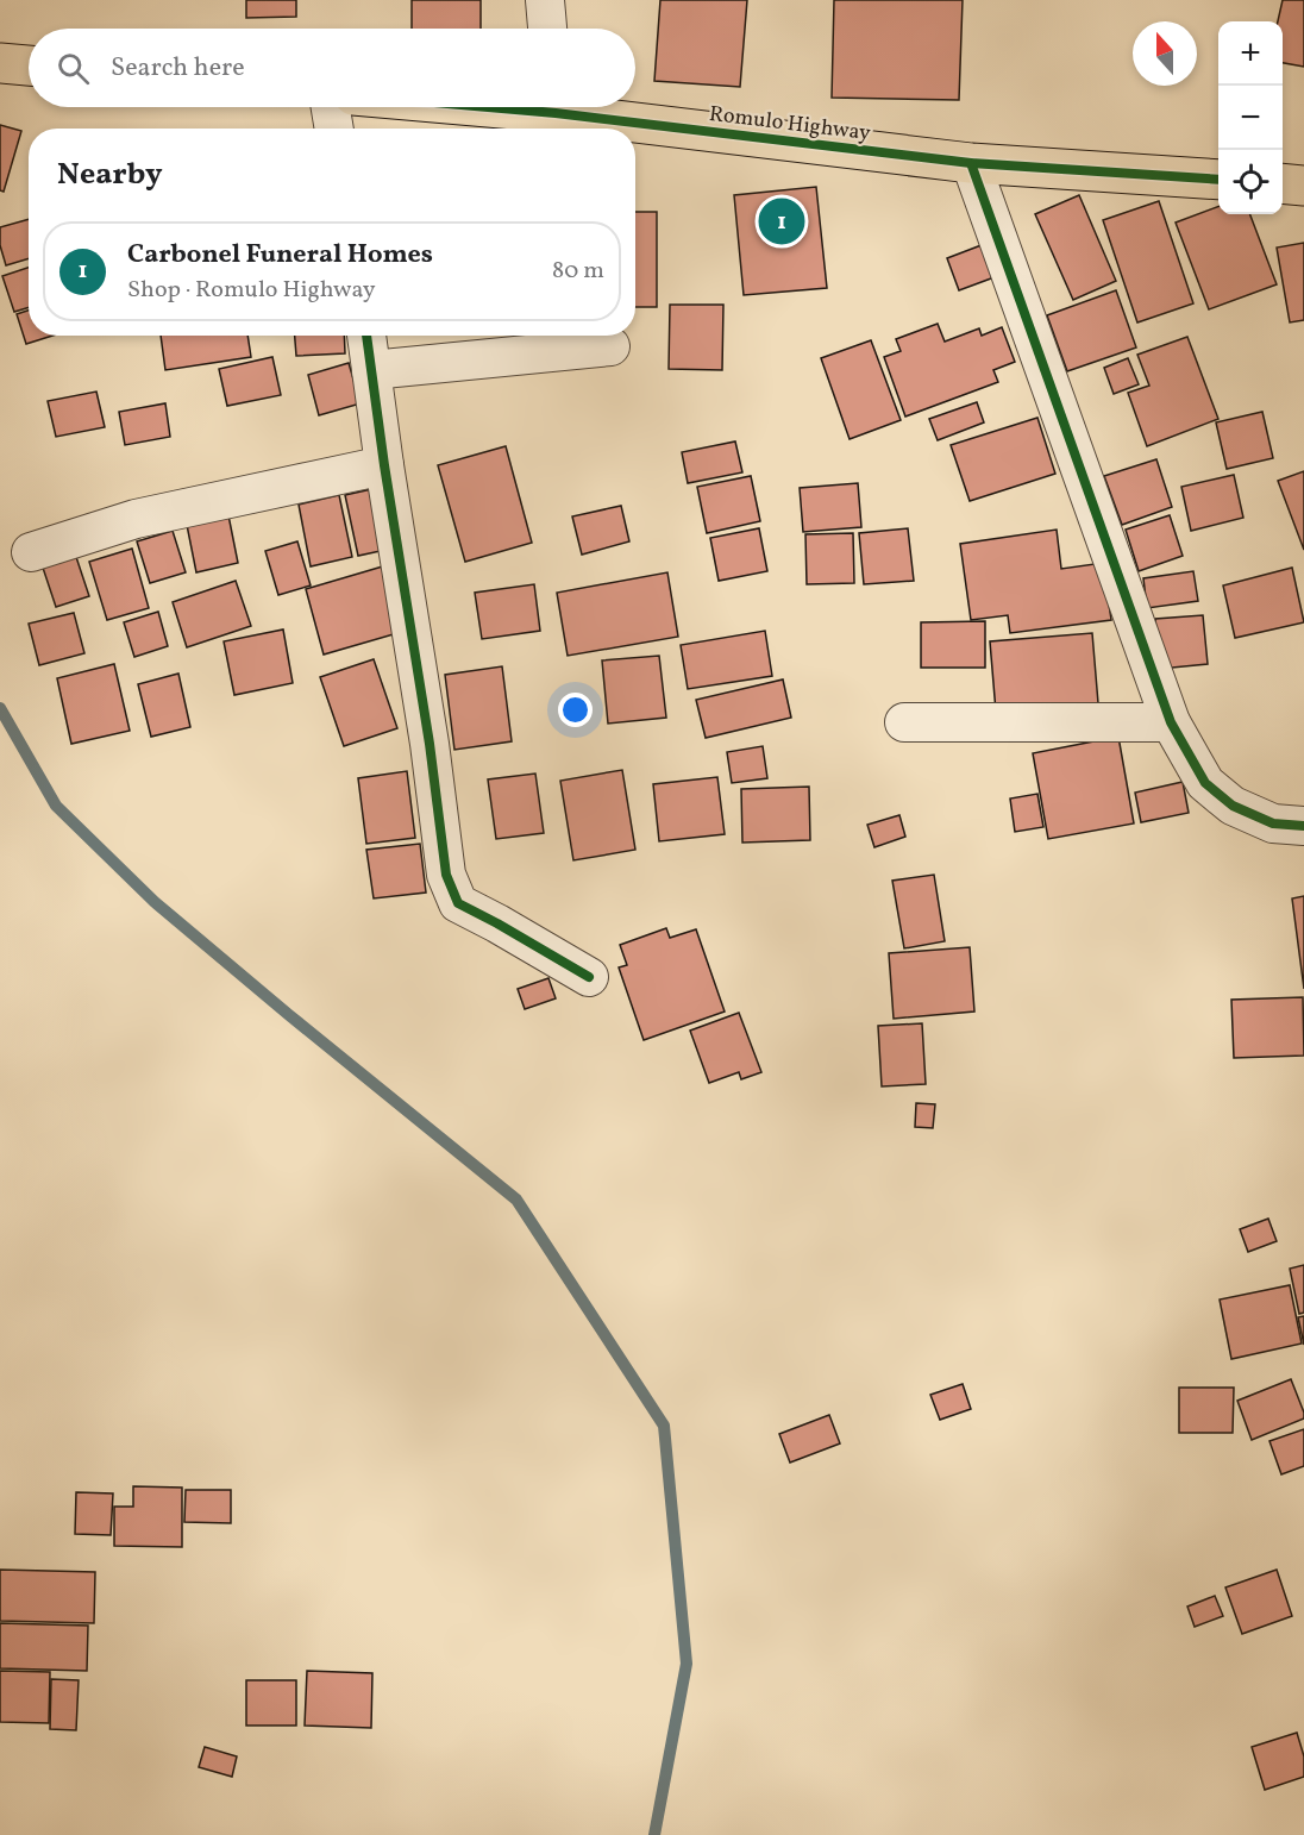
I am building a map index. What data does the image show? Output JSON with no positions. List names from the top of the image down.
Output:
{
  "streets": {
    "highway": ["Romulo Highway"]
  },
  "north": "top",
  "page": {
    "map_buttons": ["+", "−"],
    "search": "Search here",
    "heading": "Nearby",
    "pins": "1",
    "list": [
      {
        "mark": "1",
        "name": "Carbonel Funeral Homes",
        "note": "Shop · Romulo Highway",
        "value": "80 m"
      }
    ]
  }
}
